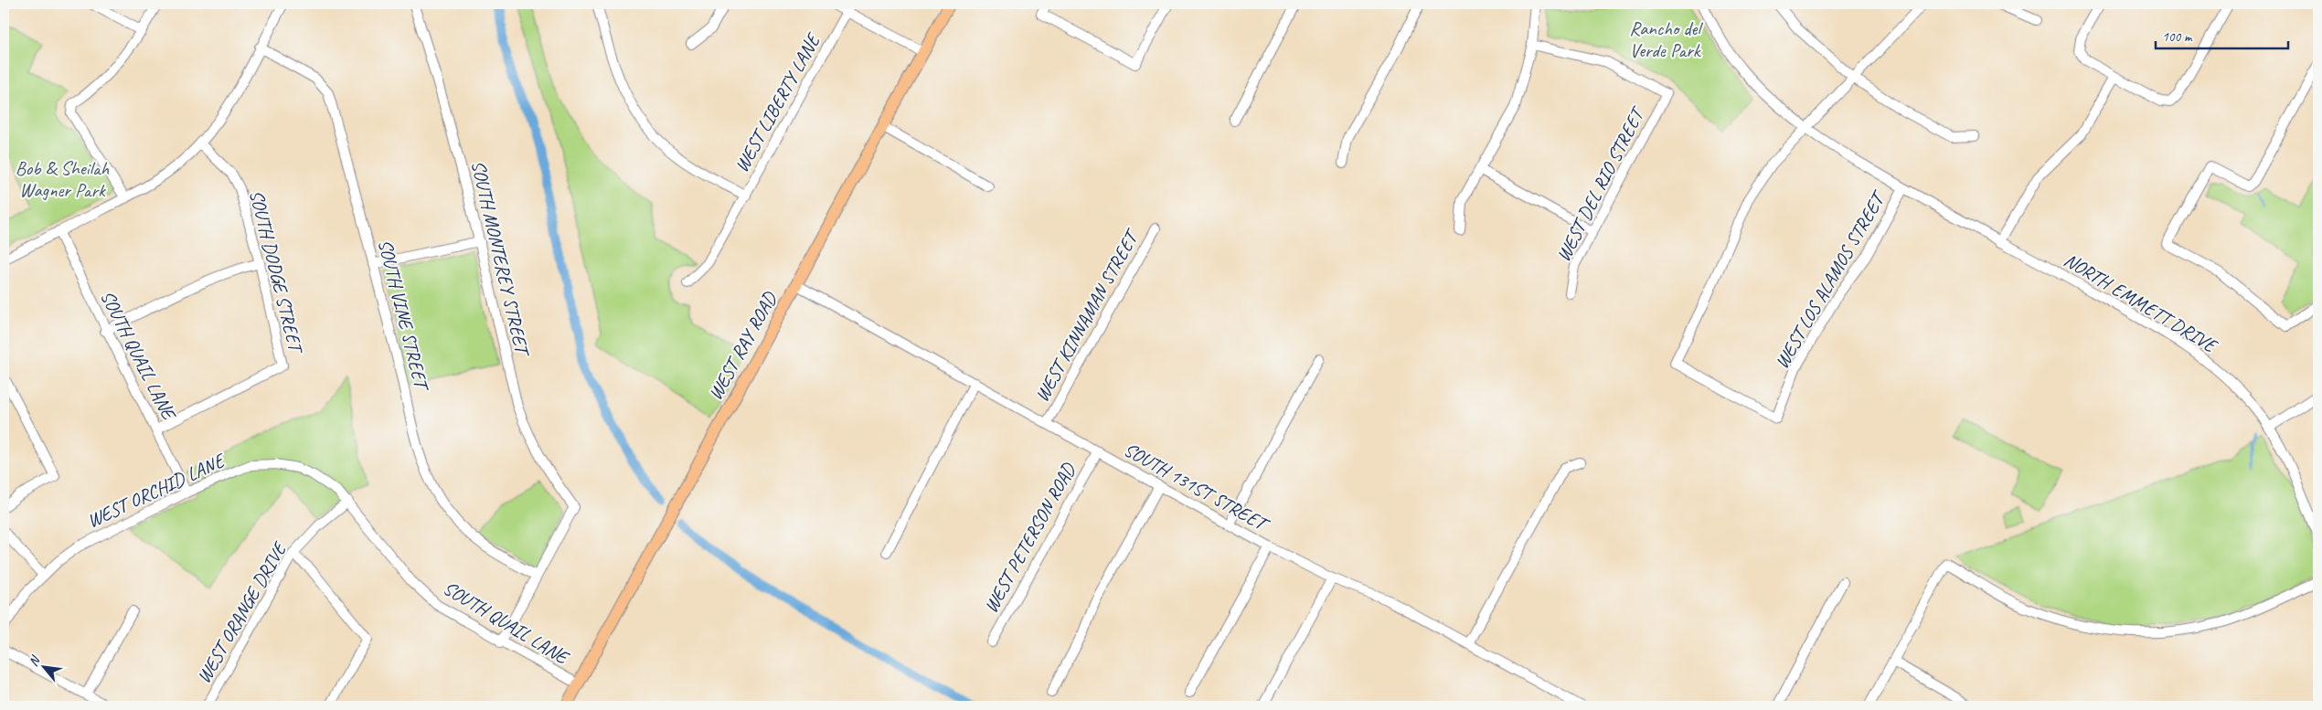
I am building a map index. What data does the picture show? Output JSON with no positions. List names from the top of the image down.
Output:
{
  "streets": {
    "main road": ["WEST RAY ROAD"],
    "street": [
      "WEST LIBERTY LANE",
      "WEST DEL RIO STREET",
      "SOUTH MONTEREY STREET",
      "SOUTH DODGE STREET",
      "WEST LOS ALAMOS STREET",
      "NORTH EMMETT DRIVE",
      "SOUTH VINE STREET",
      "WEST KINNAMAN STREET",
      "SOUTH QUAIL LANE",
      "SOUTH 131ST STREET",
      "WEST ORCHID LANE",
      "WEST PETERSON ROAD",
      "WEST ORANGE DRIVE"
    ]
  },
  "crossings": [
    ["SOUTH MONTEREY STREET", "SOUTH VINE STREET"],
    ["SOUTH DODGE STREET", "SOUTH QUAIL LANE"],
    ["WEST LOS ALAMOS STREET", "NORTH EMMETT DRIVE"],
    ["WEST KINNAMAN STREET", "SOUTH 131ST STREET"],
    ["WEST RAY ROAD", "SOUTH QUAIL LANE"],
    ["WEST RAY ROAD", "SOUTH 131ST STREET"],
    ["SOUTH QUAIL LANE", "WEST ORCHID LANE"],
    ["SOUTH QUAIL LANE", "WEST ORANGE DRIVE"],
    ["SOUTH 131ST STREET", "WEST PETERSON ROAD"],
    ["WEST ORCHID LANE", "WEST ORANGE DRIVE"]
  ],
  "parks": ["Rancho del Verde Park", "Bob & Sheilah Wagner Park"],
  "scale_bar": "100 m",
  "north": "top left"
}
